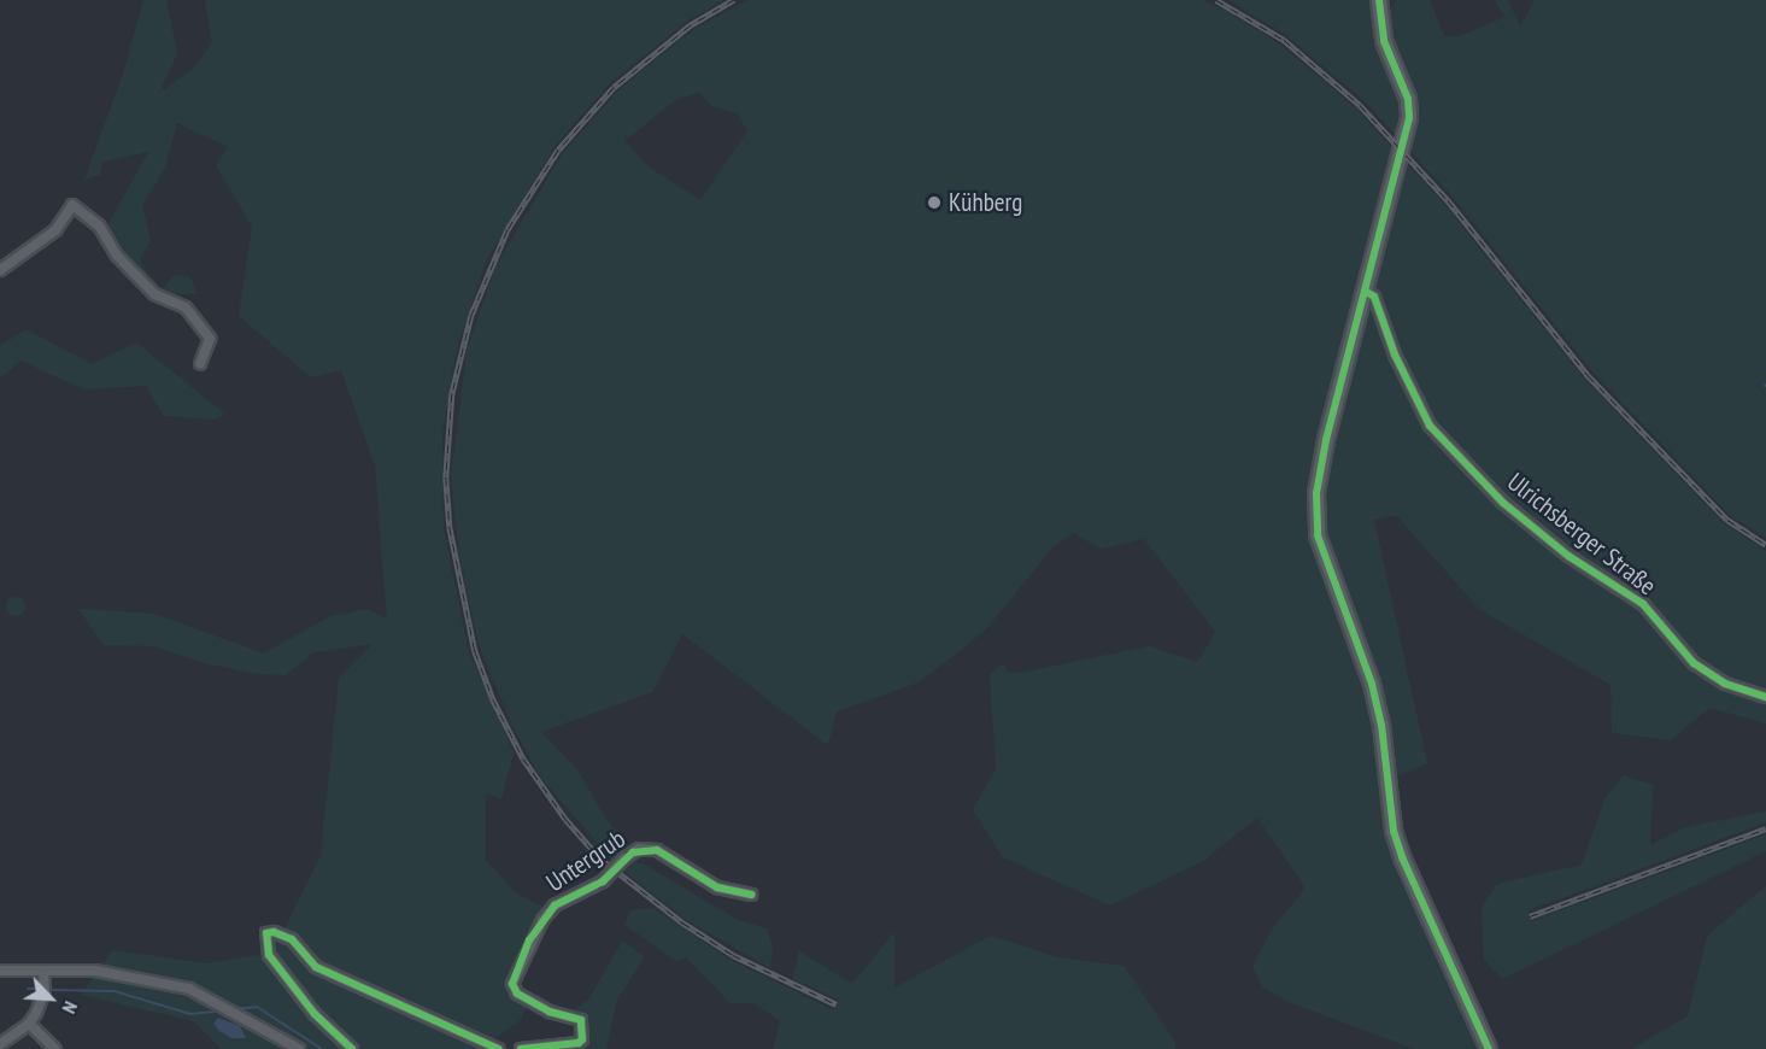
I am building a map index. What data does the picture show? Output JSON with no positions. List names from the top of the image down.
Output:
{
  "streets": {
    "street": ["Ulrichsberger Straße", "Untergrub"]
  },
  "places": ["Kühberg"],
  "north": "bottom right"
}
